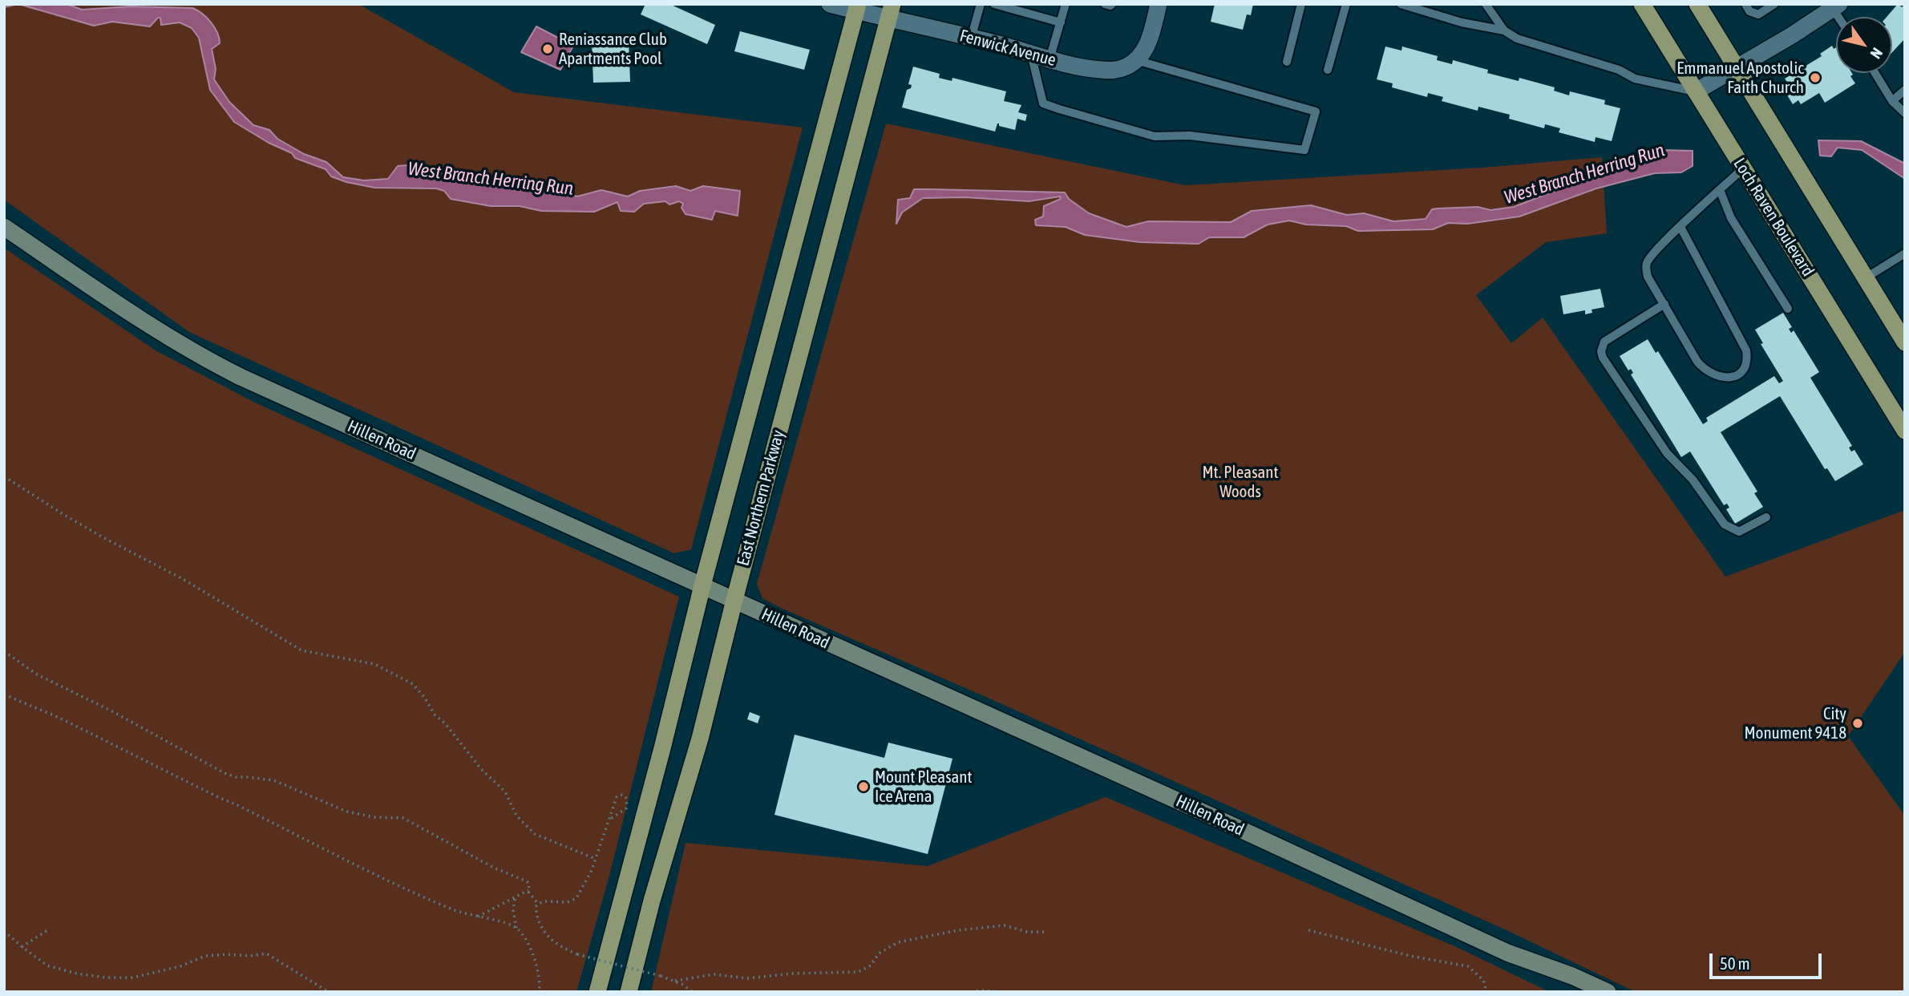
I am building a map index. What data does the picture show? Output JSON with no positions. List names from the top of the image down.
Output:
{
  "streets": {
    "main road": ["Loch Raven Boulevard", "East Northern Parkway"],
    "street": ["Fenwick Avenue", "Hillen Road"]
  },
  "crossings": [
    ["Fenwick Avenue", "East Northern Parkway"],
    ["Hillen Road", "East Northern Parkway"]
  ],
  "water": ["West Branch Herring Run"],
  "parks": ["Mt. Pleasant Woods"],
  "places": [
    "Reniassance Club Apartments Pool",
    "Emmanuel Apostolic Faith Church",
    "City Monument 9418",
    "Mount Pleasant Ice Arena"
  ],
  "scale_bar": "50 m",
  "north": "bottom right"
}
